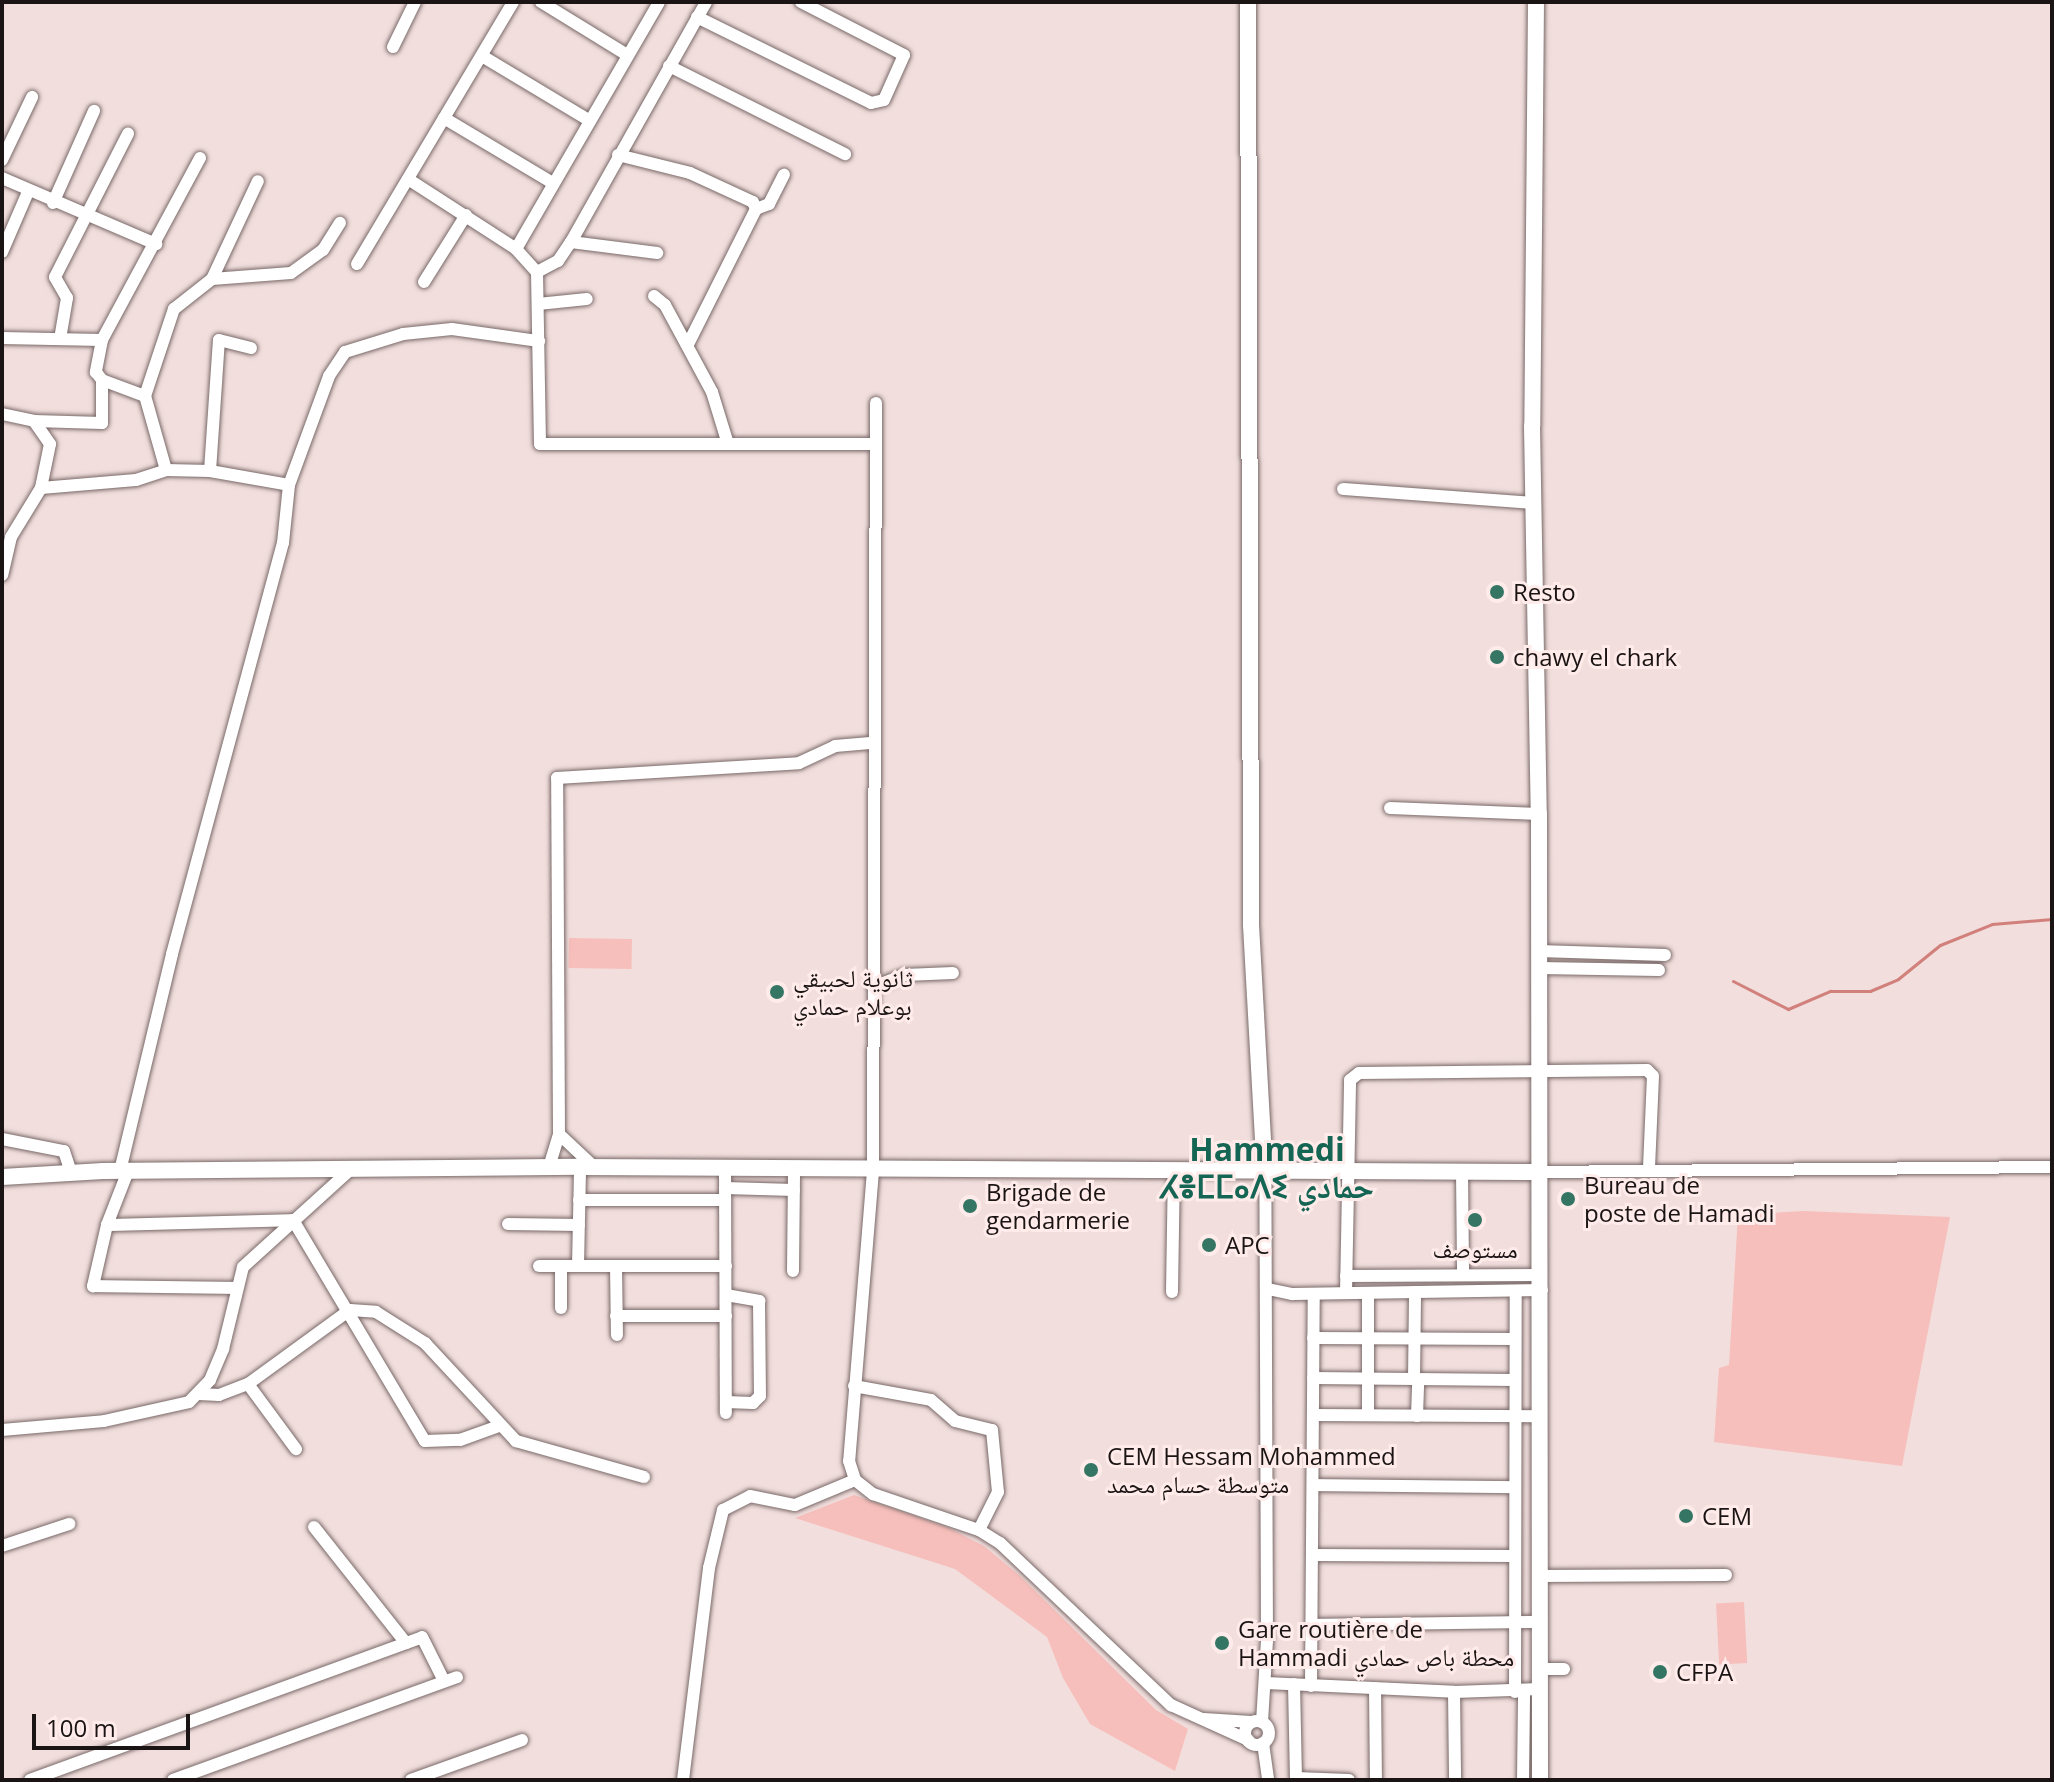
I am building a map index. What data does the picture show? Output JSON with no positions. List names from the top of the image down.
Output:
{
  "districts": ["Hammedi ⵃⴻⵎⵎⴰⴷⵉ حمادي"],
  "places": [
    "Resto",
    "chawy el chark",
    "ثانوية لحبيقي بوعلام حمادي",
    "Bureau de poste de Hamadi",
    "Brigade de gendarmerie",
    "مستوصف",
    "APC",
    "CEM Hessam Mohammed متوسطة حسام محمد",
    "CEM",
    "Gare routière de Hammadi محطة باص حمادي",
    "CFPA"
  ],
  "scale_bar": "100 m"
}
